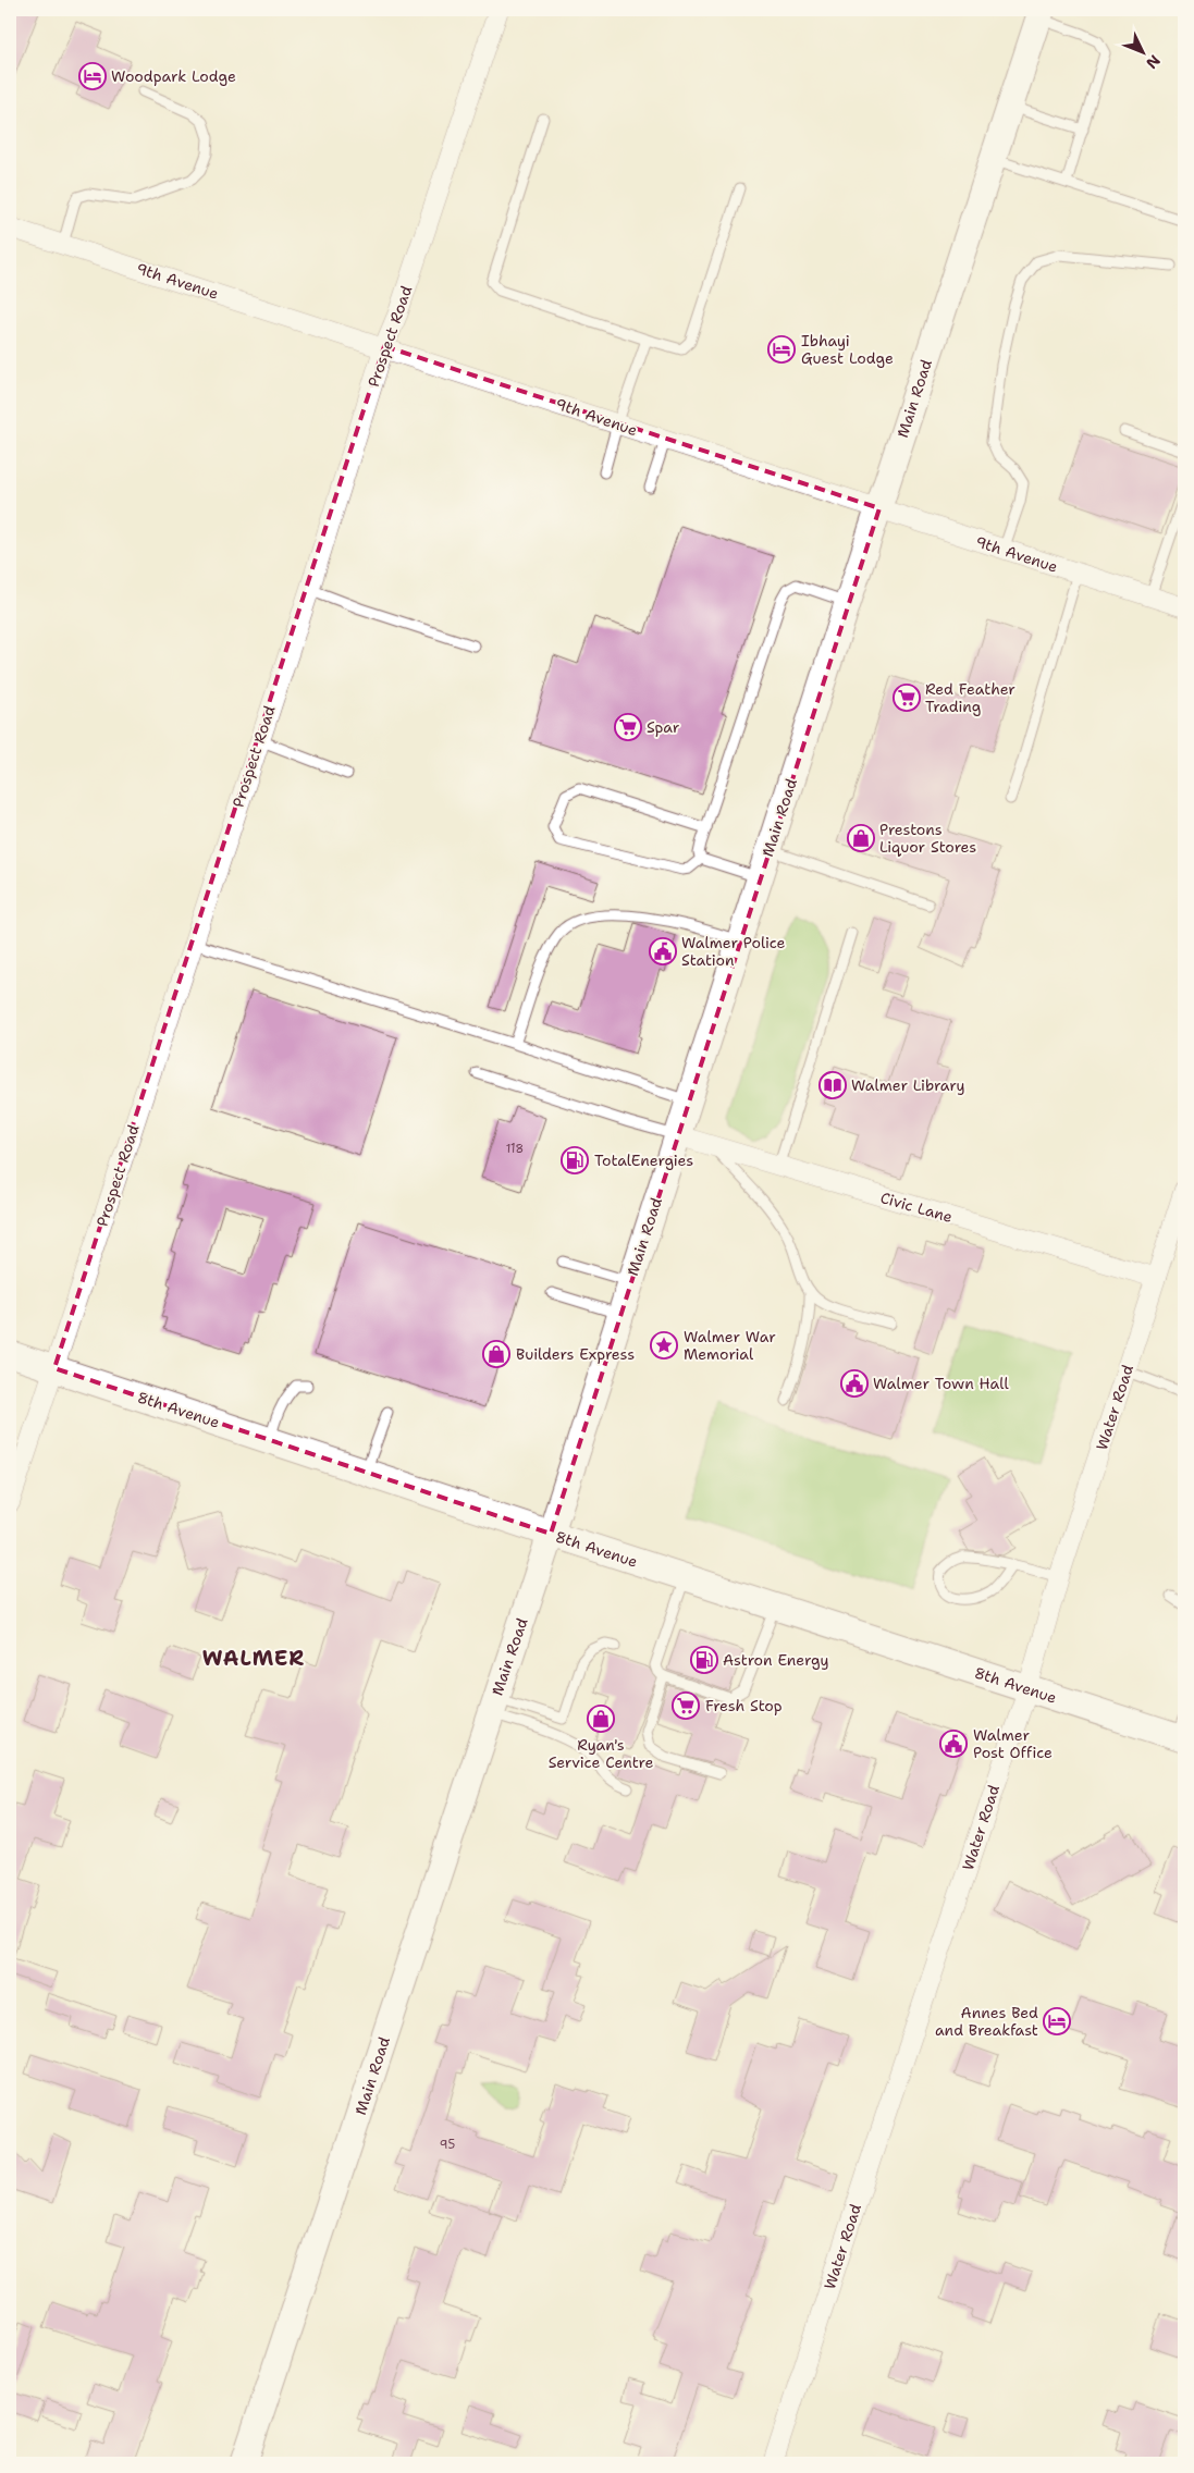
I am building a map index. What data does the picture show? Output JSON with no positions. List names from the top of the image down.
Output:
{
  "streets": {
    "main road": ["Main Road", "8th Avenue"],
    "street": [
      "9th Avenue",
      "Prospect Road",
      "Civic Lane",
      "Water Road"
    ]
  },
  "crossings": [
    ["9th Avenue", "Prospect Road"],
    ["9th Avenue", "Main Road"],
    ["Prospect Road", "8th Avenue"],
    ["Main Road", "Civic Lane"],
    ["Main Road", "8th Avenue"],
    ["Civic Lane", "Water Road"],
    ["Water Road", "8th Avenue"]
  ],
  "districts": ["WALMER"],
  "places": {
    "hotel": ["Woodpark Lodge", "Ibhayi Guest Lodge", "Annes Bed and Breakfast"],
    "supermarket": ["Red Feather Trading", "Spar", "Fresh Stop"],
    "shop": ["Prestons Liquor Stores", "Builders Express", "Ryan's Service Centre"],
    "public building": ["Walmer Police Station", "Walmer Town Hall", "Walmer Post Office"],
    "library": ["Walmer Library"],
    "fuel station": ["TotalEnergies", "Astron Energy"],
    "place": ["Walmer War Memorial"]
  },
  "house_numbers": ["118", "95"],
  "north": "bottom right"
}
